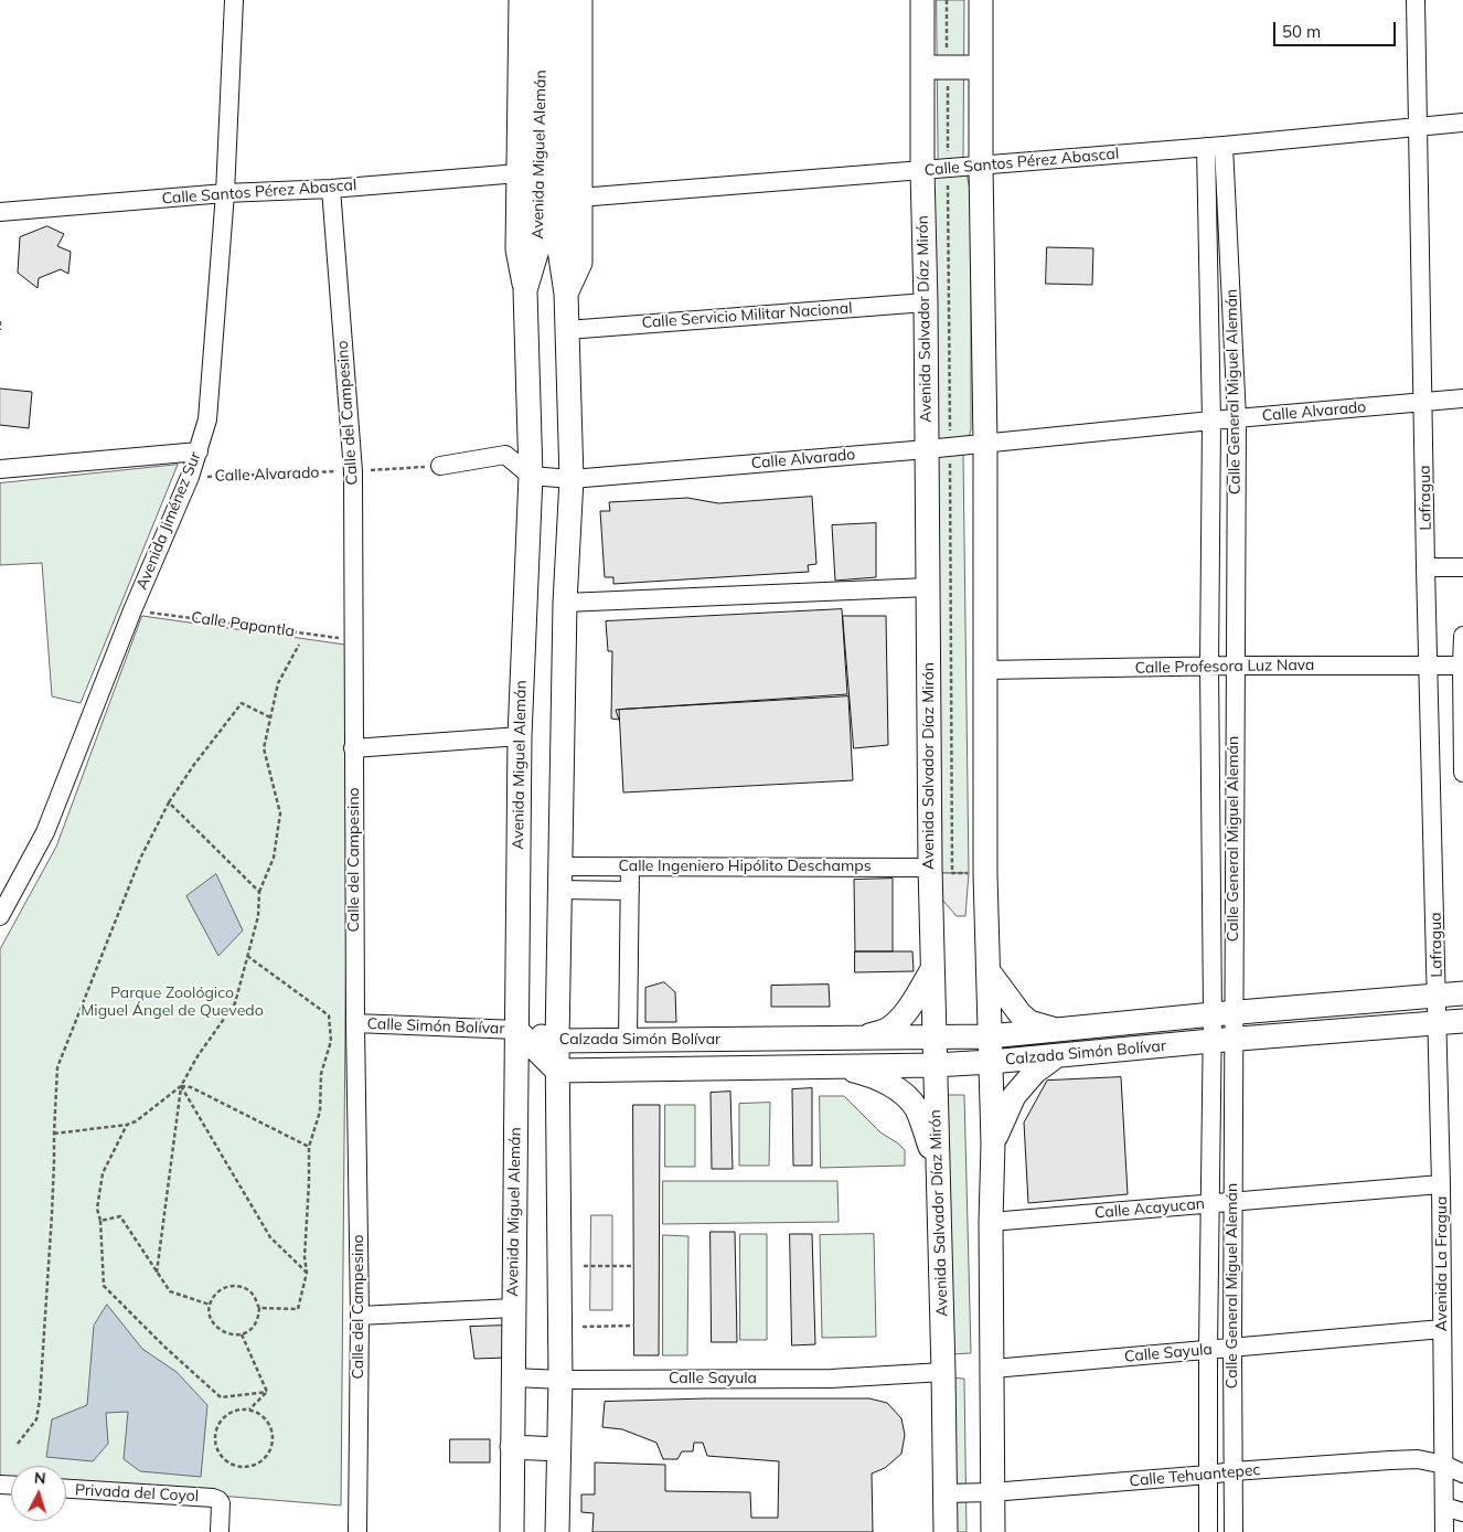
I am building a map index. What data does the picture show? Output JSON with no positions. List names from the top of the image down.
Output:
{
  "streets": {
    "main road": ["Avenida Miguel Alemán", "Avenida Salvador Díaz Mirón", "Calzada Simón Bolívar"],
    "street": [
      "Calle Santos Pérez Abascal",
      "Calle Servicio Militar Nacional",
      "Calle General Miguel Alemán",
      "Calle Alvarado",
      "Calle del Campesino",
      "Lafragua",
      "Avenida Jiménez Sur",
      "Calle Profesora Luz Nava",
      "Calle Ingeniero Hipólito Deschamps",
      "Calle Simón Bolívar",
      "Calle Acayucan",
      "Avenida La Fragua",
      "Calle Sayula",
      "Calle Tehuantepec",
      "Privada del Coyol"
    ],
    "path": ["Calle Papantla"]
  },
  "crossings": [
    ["Avenida Miguel Alemán", "Calle Servicio Militar Nacional"],
    ["Avenida Miguel Alemán", "Calle Alvarado"],
    ["Avenida Miguel Alemán", "Calle Ingeniero Hipólito Deschamps"],
    ["Avenida Miguel Alemán", "Calle Simón Bolívar"],
    ["Avenida Miguel Alemán", "Calzada Simón Bolívar"],
    ["Avenida Miguel Alemán", "Calle Sayula"],
    ["Calle Santos Pérez Abascal", "Avenida Salvador Díaz Mirón"],
    ["Calle Santos Pérez Abascal", "Calle General Miguel Alemán"],
    ["Calle Santos Pérez Abascal", "Calle del Campesino"],
    ["Calle Santos Pérez Abascal", "Lafragua"],
    ["Calle Santos Pérez Abascal", "Avenida Jiménez Sur"],
    ["Calle Servicio Militar Nacional", "Avenida Salvador Díaz Mirón"],
    ["Avenida Salvador Díaz Mirón", "Calle Alvarado"],
    ["Avenida Salvador Díaz Mirón", "Calle Ingeniero Hipólito Deschamps"],
    ["Avenida Salvador Díaz Mirón", "Calzada Simón Bolívar"],
    ["Avenida Salvador Díaz Mirón", "Calle Sayula"],
    ["Avenida Salvador Díaz Mirón", "Calle Tehuantepec"],
    ["Calle General Miguel Alemán", "Calle Alvarado"],
    ["Calle General Miguel Alemán", "Calle Profesora Luz Nava"],
    ["Calle General Miguel Alemán", "Calzada Simón Bolívar"],
    ["Calle General Miguel Alemán", "Calle Acayucan"],
    ["Calle General Miguel Alemán", "Calle Sayula"],
    ["Calle General Miguel Alemán", "Calle Tehuantepec"],
    ["Calle Alvarado", "Calle del Campesino"],
    ["Calle Alvarado", "Lafragua"],
    ["Calle Alvarado", "Avenida Jiménez Sur"],
    ["Calle del Campesino", "Calle Papantla"],
    ["Calle del Campesino", "Calle Simón Bolívar"],
    ["Lafragua", "Calle Profesora Luz Nava"],
    ["Lafragua", "Calzada Simón Bolívar"],
    ["Lafragua", "Avenida La Fragua"],
    ["Avenida Jiménez Sur", "Calle Papantla"],
    ["Calle Simón Bolívar", "Calzada Simón Bolívar"],
    ["Calzada Simón Bolívar", "Avenida La Fragua"],
    ["Calle Acayucan", "Avenida La Fragua"],
    ["Avenida La Fragua", "Calle Sayula"],
    ["Avenida La Fragua", "Calle Tehuantepec"]
  ],
  "parks": ["Parque Zoológico Miguel Ángel de Quevedo"],
  "scale_bar": "50 m",
  "north": "top"
}
